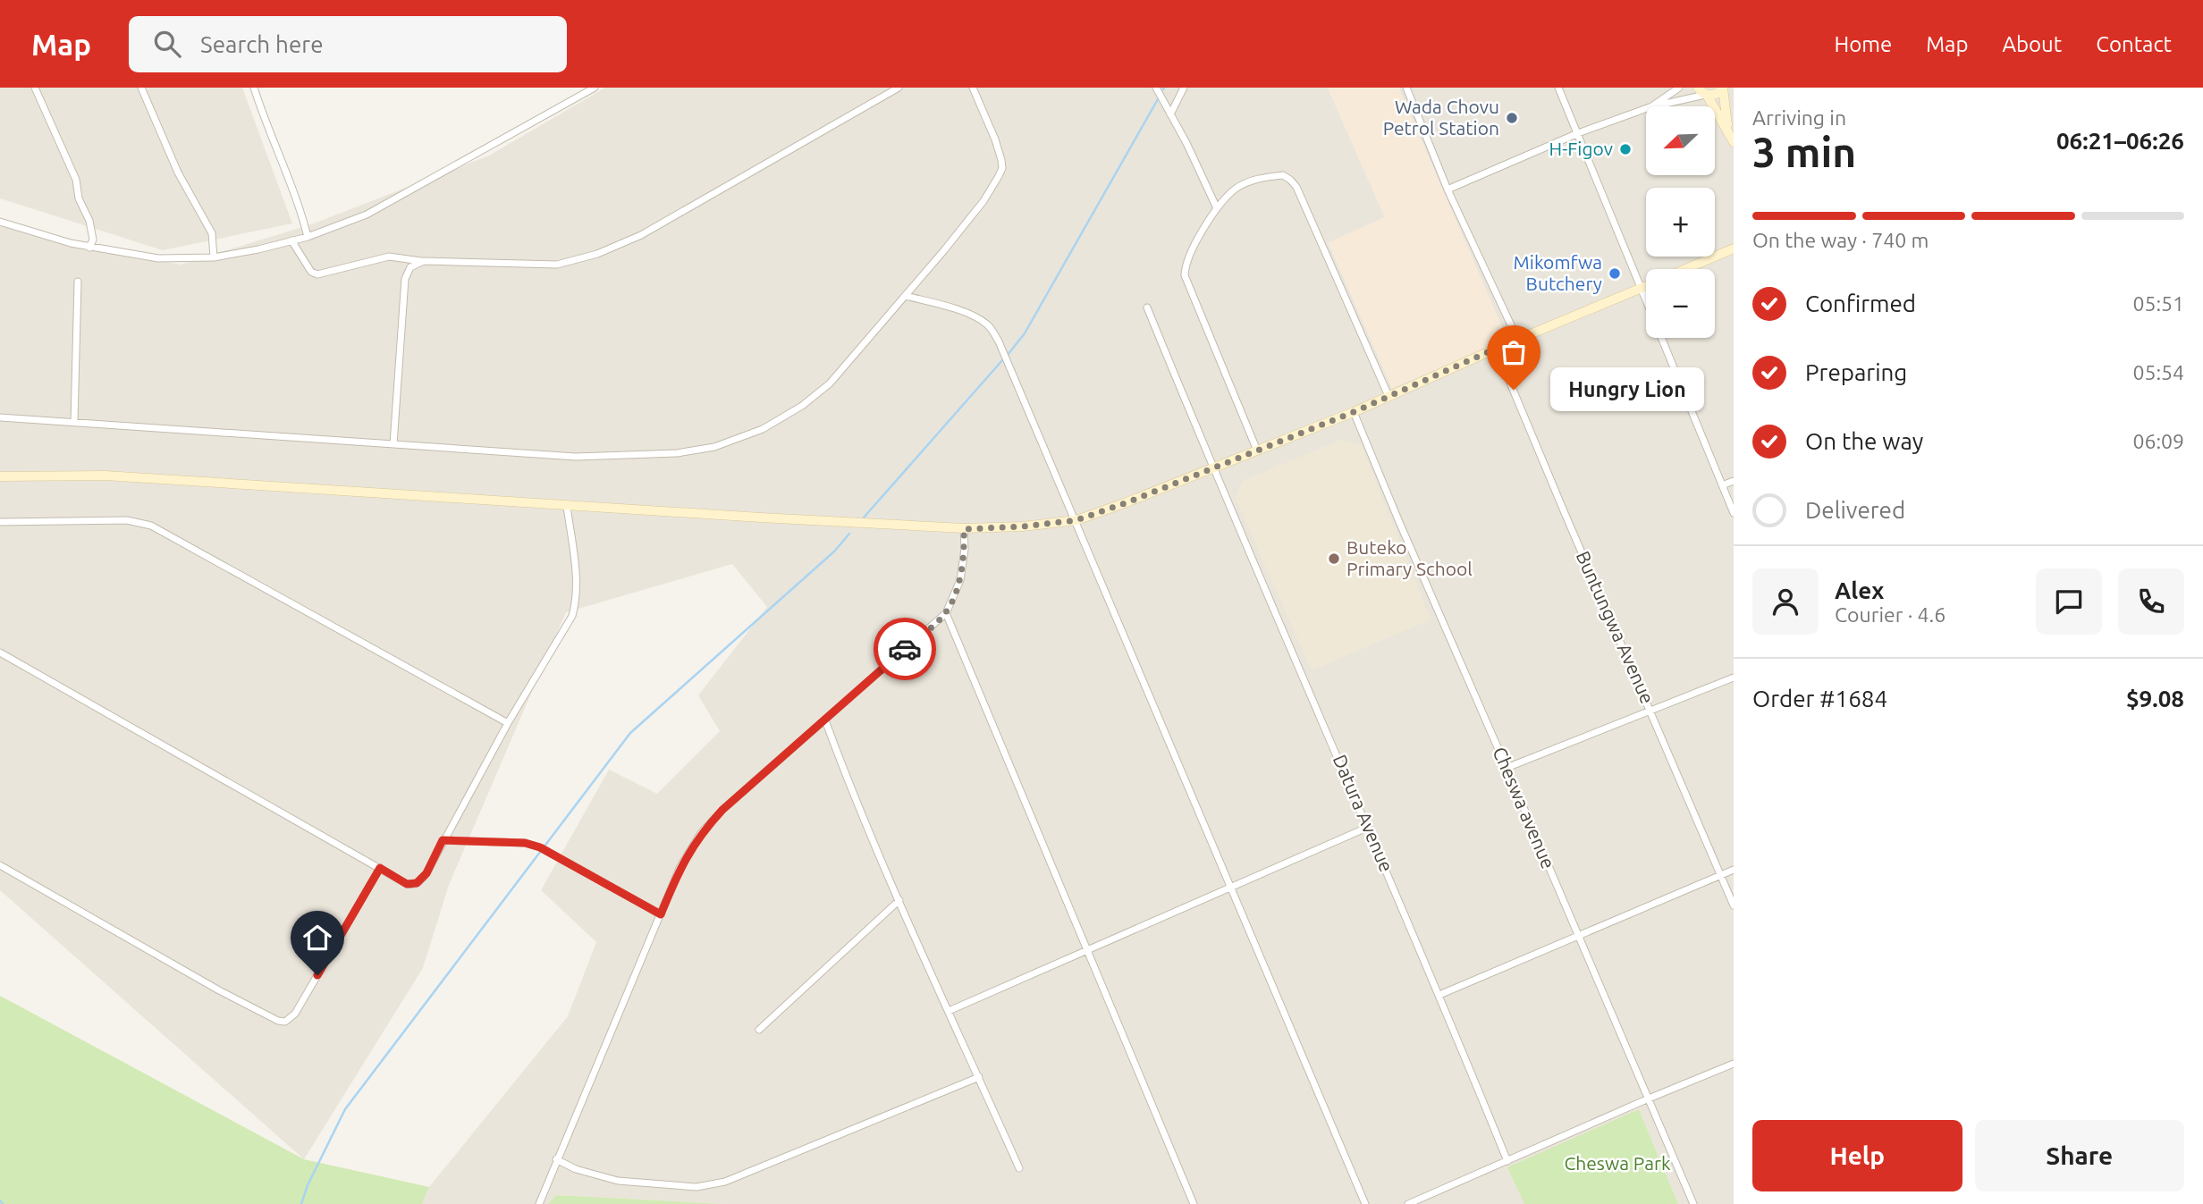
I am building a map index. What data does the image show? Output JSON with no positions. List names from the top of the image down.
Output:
{
  "streets": {
    "street": ["Buntungwa Avenue", "Cheswa avenue", "Datura Avenue"]
  },
  "parks": ["Cheswa Park"],
  "places": [
    "Wada Chovu Petrol Station",
    "H-Figov",
    "Mikomfwa Butchery",
    "Hungry Lion",
    "Buteko Primary School"
  ],
  "north": "bottom left",
  "page": {
    "header": "Map",
    "search": "Search here",
    "nav": [
      "Home",
      "Map",
      "About",
      "Contact"
    ],
    "heading": ["3 min", "Arriving in", "06:21–06:26"],
    "panel": [
      "Alex",
      "Courier · 4.6",
      "Order #1684",
      "$9.08"
    ],
    "map_buttons": ["+", "−"],
    "bar": "On the way · 740 m",
    "list": [
      ["Confirmed", "05:51"],
      ["Preparing", "05:54"],
      ["On the way", "06:09"],
      "Delivered"
    ],
    "bubble": "Hungry Lion",
    "buttons": ["Help", "Share"]
  }
}
